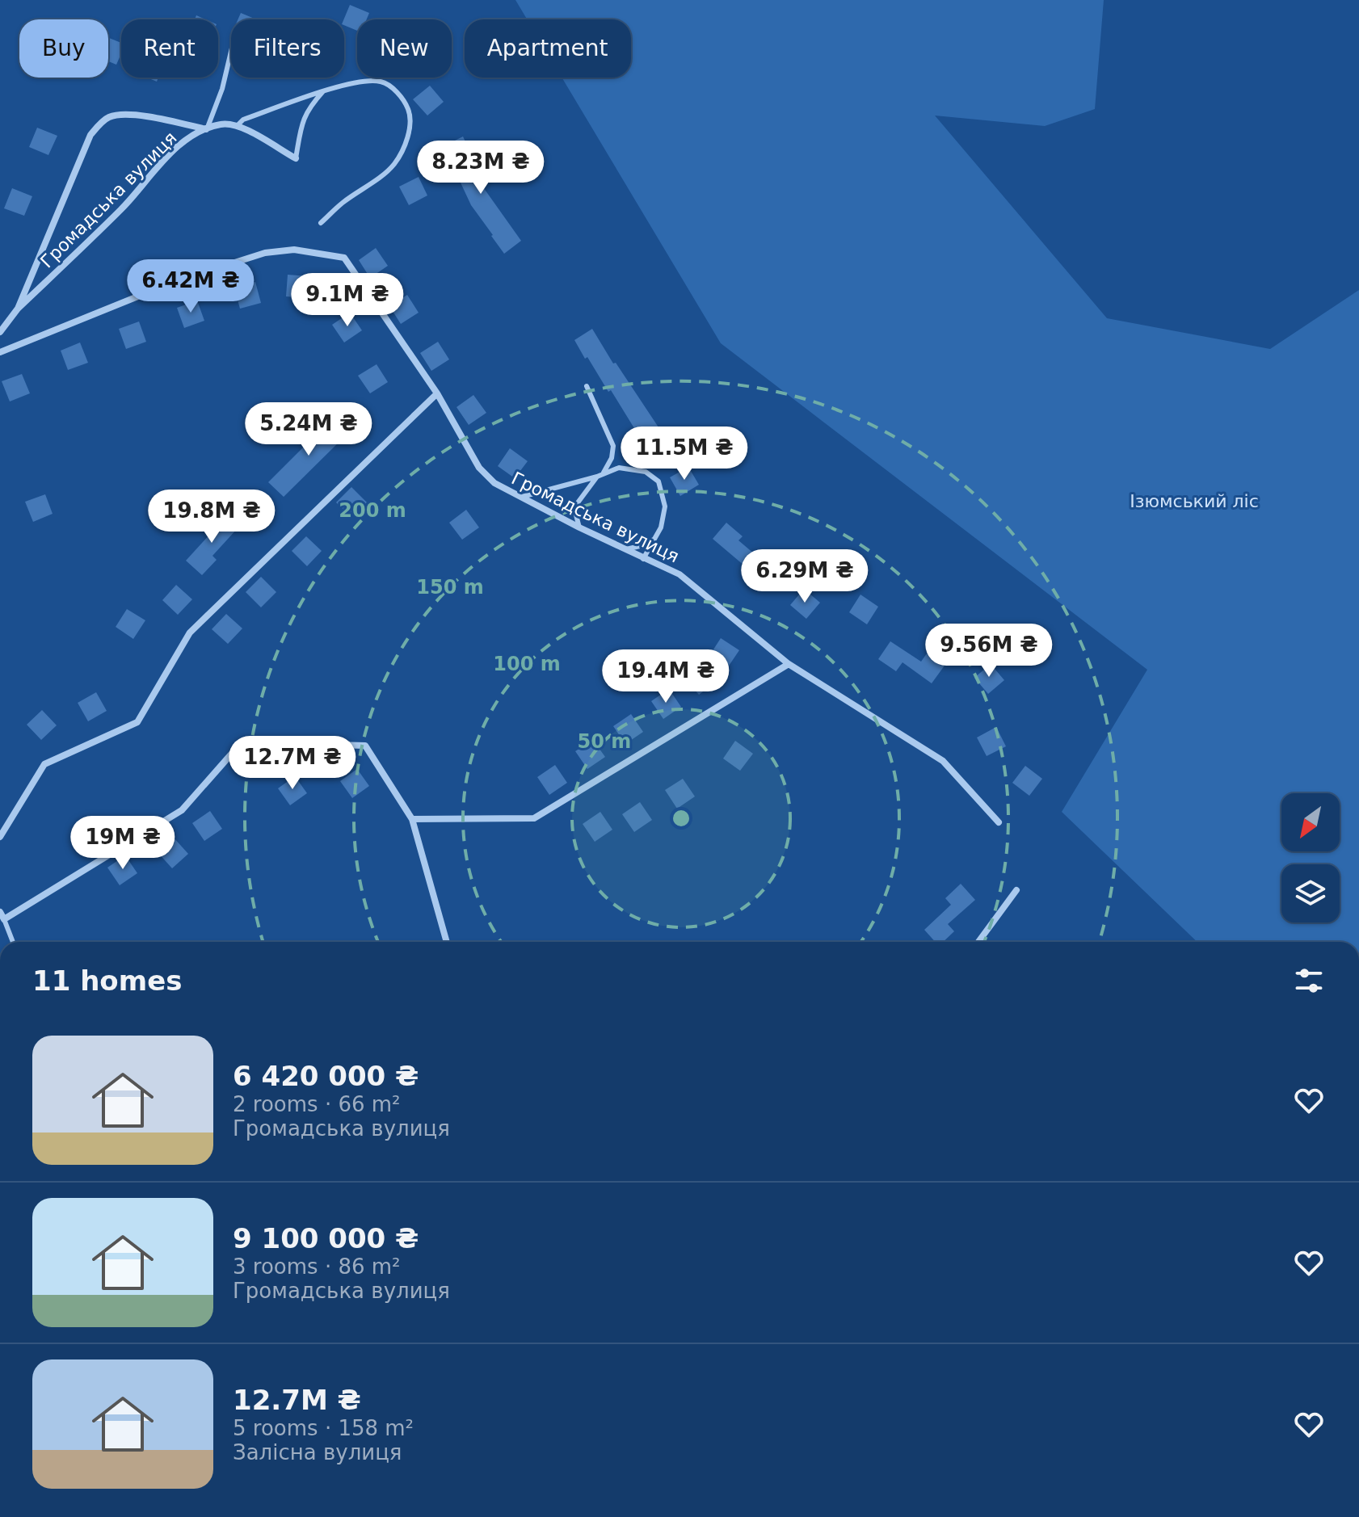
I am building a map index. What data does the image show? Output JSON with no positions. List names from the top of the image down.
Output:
{
  "streets": {
    "street": ["Громадська вулиця"]
  },
  "parks": ["Ізюмський ліс"],
  "north": "bottom left",
  "page": {
    "chip": [
      "Buy",
      "Rent",
      "Filters",
      "New",
      "Apartment"
    ],
    "price": [
      "8.23M ₴",
      "6.42M ₴",
      "9.1M ₴",
      "5.24M ₴",
      "11.5M ₴",
      "19.8M ₴",
      "6.29M ₴",
      "9.56M ₴",
      "19.4M ₴",
      "12.7M ₴",
      "19M ₴"
    ],
    "heading": "11 homes",
    "list": [
      {
        "name": "6 420 000 ₴",
        "note": "2 rooms · 66 m² · Громадська вулиця"
      },
      {
        "name": "9 100 000 ₴",
        "note": "3 rooms · 86 m² · Громадська вулиця"
      },
      {
        "name": "12.7M ₴",
        "note": "5 rooms · 158 m² · Залісна вулиця"
      }
    ]
  },
  "rings": [
    "200 m",
    "150 m",
    "100 m",
    "50 m"
  ]
}
